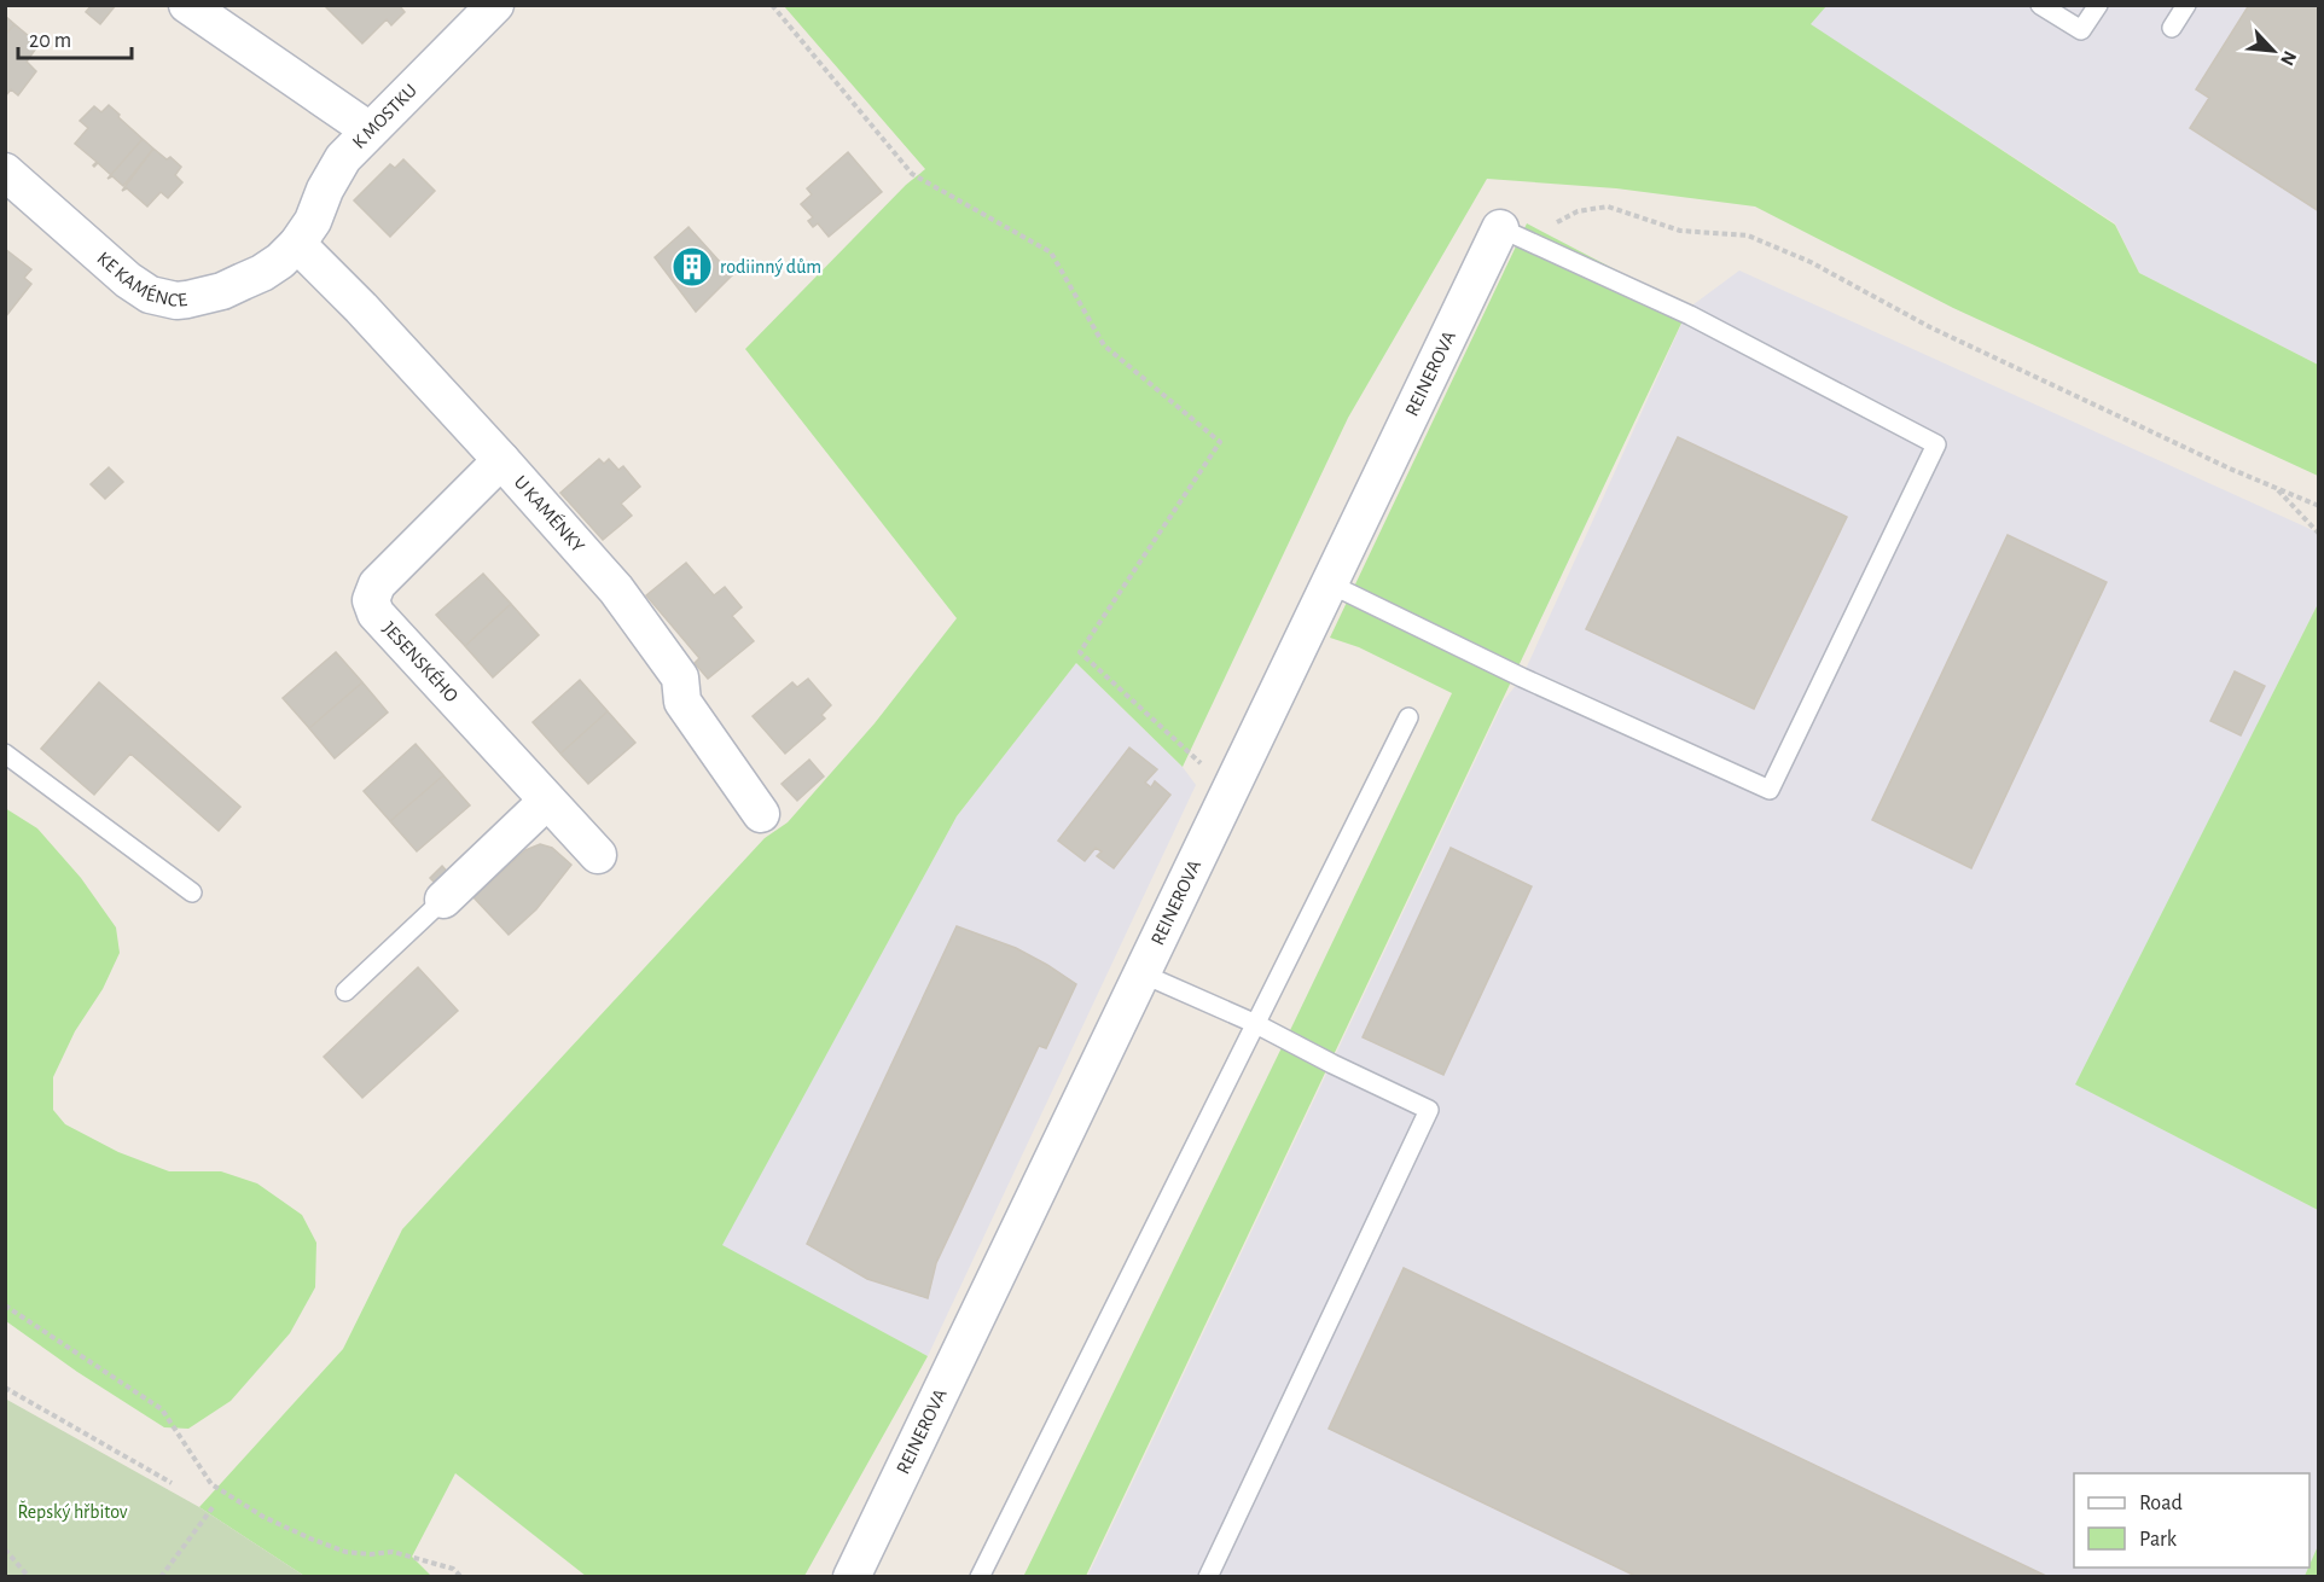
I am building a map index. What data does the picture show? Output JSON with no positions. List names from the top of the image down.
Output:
{
  "streets": {
    "street": [
      "K MOSTKU",
      "KE KAMÉNCE",
      "REINEROVA",
      "U KAMÉNKY",
      "JESENSKÉHO"
    ]
  },
  "crossings": [
    ["K MOSTKU", "KE KAMÉNCE"],
    ["K MOSTKU", "U KAMÉNKY"],
    ["KE KAMÉNCE", "U KAMÉNKY"],
    ["U KAMÉNKY", "JESENSKÉHO"]
  ],
  "parks": ["Řepský hřbitov"],
  "places": {
    "building": ["rodiinný dům"]
  },
  "legend": ["Road", "Park"],
  "scale_bar": "20 m",
  "north": "bottom right"
}
